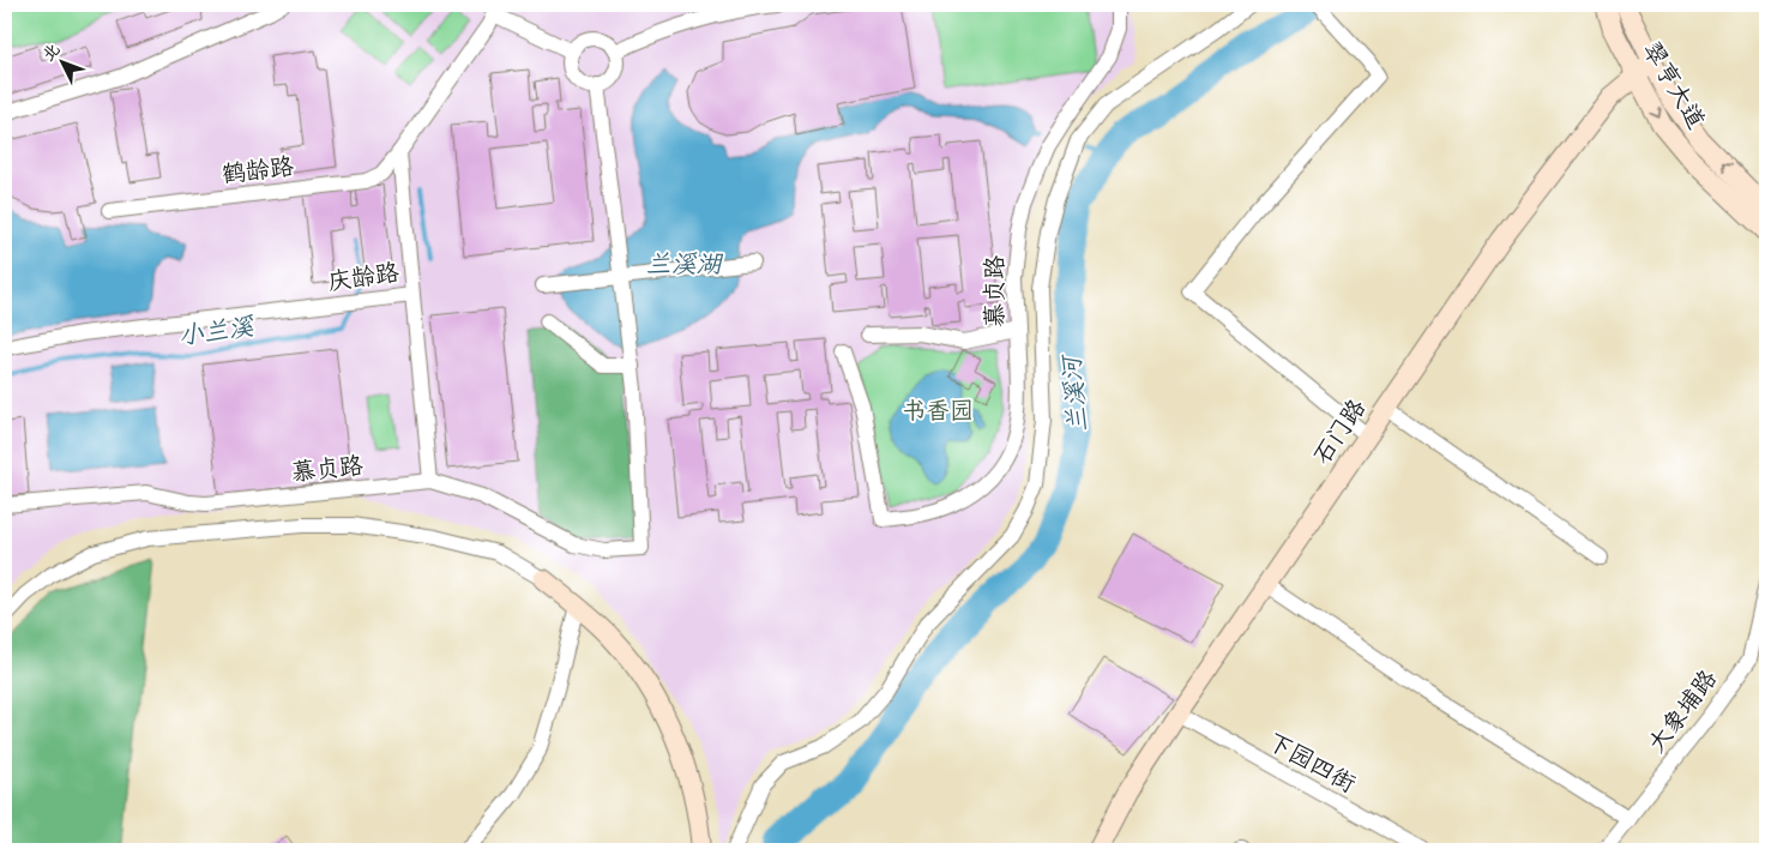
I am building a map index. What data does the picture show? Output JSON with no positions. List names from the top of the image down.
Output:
{
  "streets": {
    "street": [
      "翠亨大道",
      "鹤龄路",
      "庆龄路",
      "慕贞路",
      "石门路",
      "大象埔路",
      "下园四街"
    ]
  },
  "crossings": [
    ["翠亨大道", "石门路"],
    ["鹤龄路", "庆龄路"],
    ["石门路", "下园四街"]
  ],
  "water": ["兰溪湖", "小兰溪", "兰溪河"],
  "parks": ["书香园"],
  "north": "top left"
}
